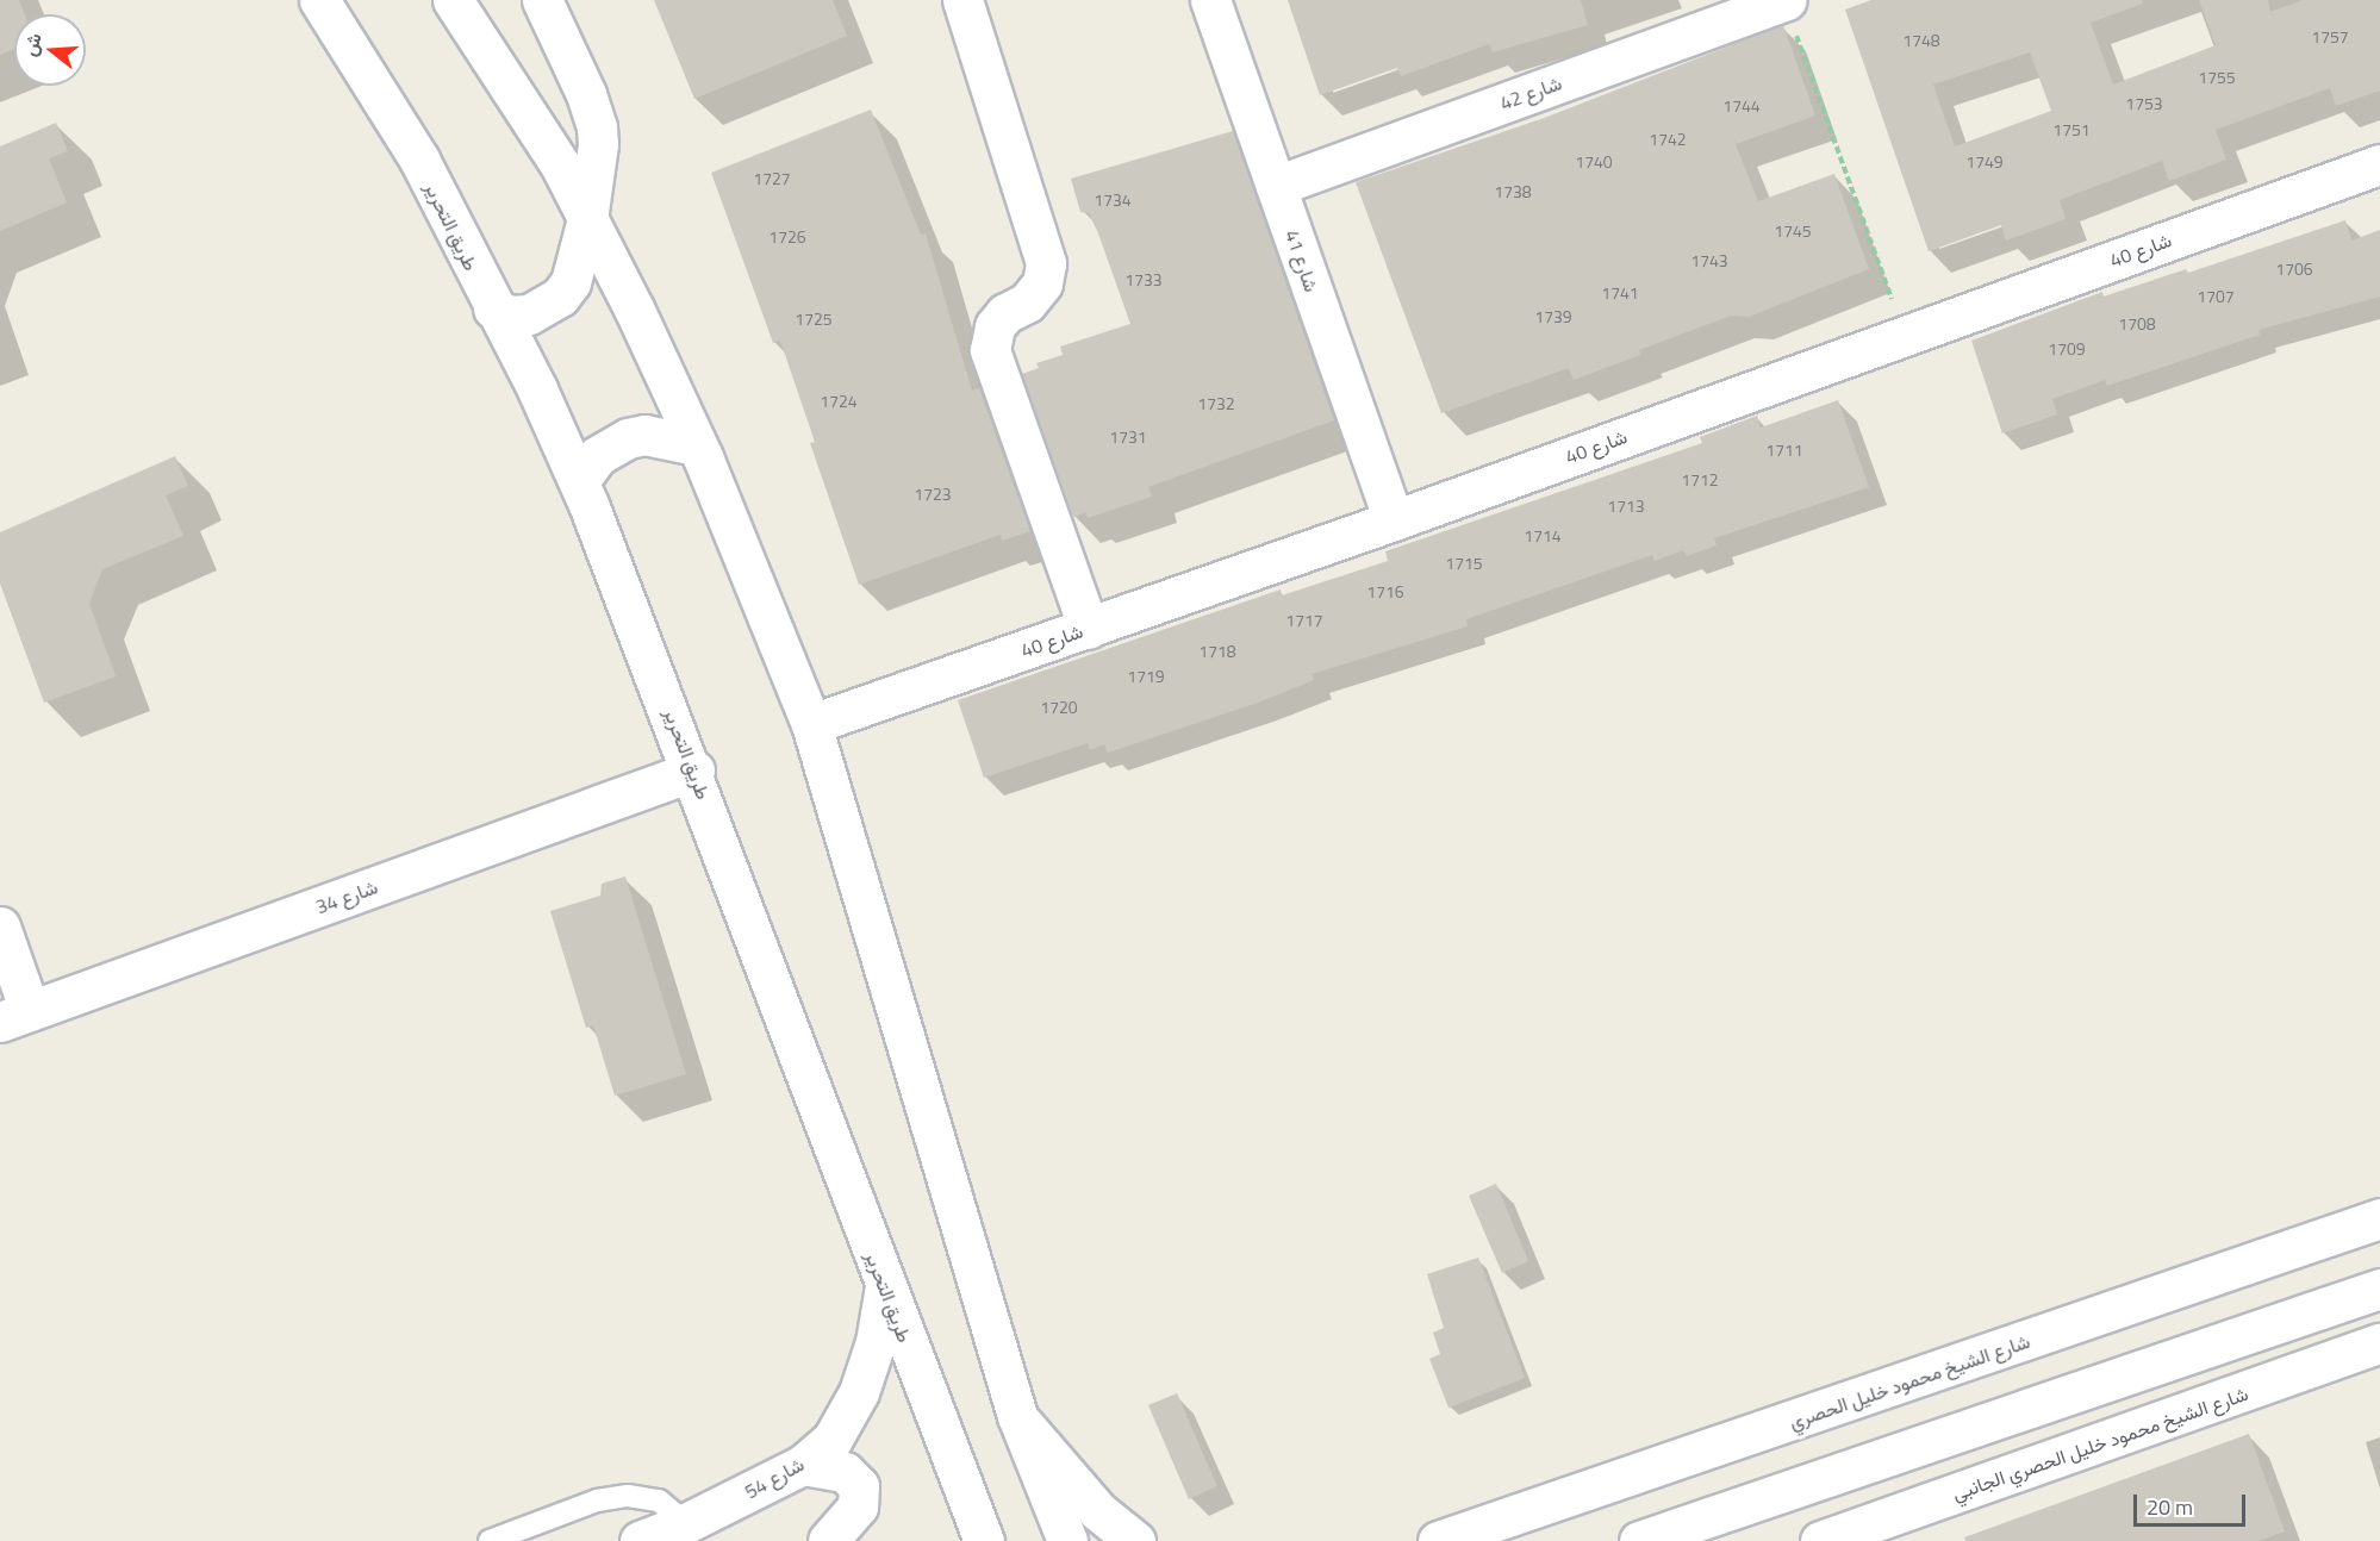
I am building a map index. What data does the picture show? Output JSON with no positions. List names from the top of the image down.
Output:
{
  "streets": {
    "street": [
      "شارع 42",
      "طريق التحرير",
      "شارع 40",
      "شارع 41",
      "شارع 34",
      "شارع الشيخ محمود خليل الحصري",
      "شارع الشيخ محمود خليل الحصري الجانبي",
      "شارع 54"
    ]
  },
  "crossings": [
    ["شارع 42", "شارع 41"],
    ["طريق التحرير", "شارع 34"],
    ["طريق التحرير", "شارع 54"],
    ["شارع 40", "شارع 41"]
  ],
  "house_numbers": [
    "1757",
    "1748",
    "1755",
    "1753",
    "1744",
    "1751",
    "1742",
    "1740",
    "1749",
    "1727",
    "1738",
    "1734",
    "1745",
    "1726",
    "1743",
    "1706",
    "1733",
    "1741",
    "1707",
    "1739",
    "1725",
    "1708",
    "1709",
    "1724",
    "1732",
    "1731",
    "1711",
    "1712",
    "1723",
    "1713",
    "1714",
    "1715",
    "1716",
    "1717",
    "1718",
    "1719",
    "1720"
  ],
  "scale_bar": "20 m",
  "north": "left"
}
